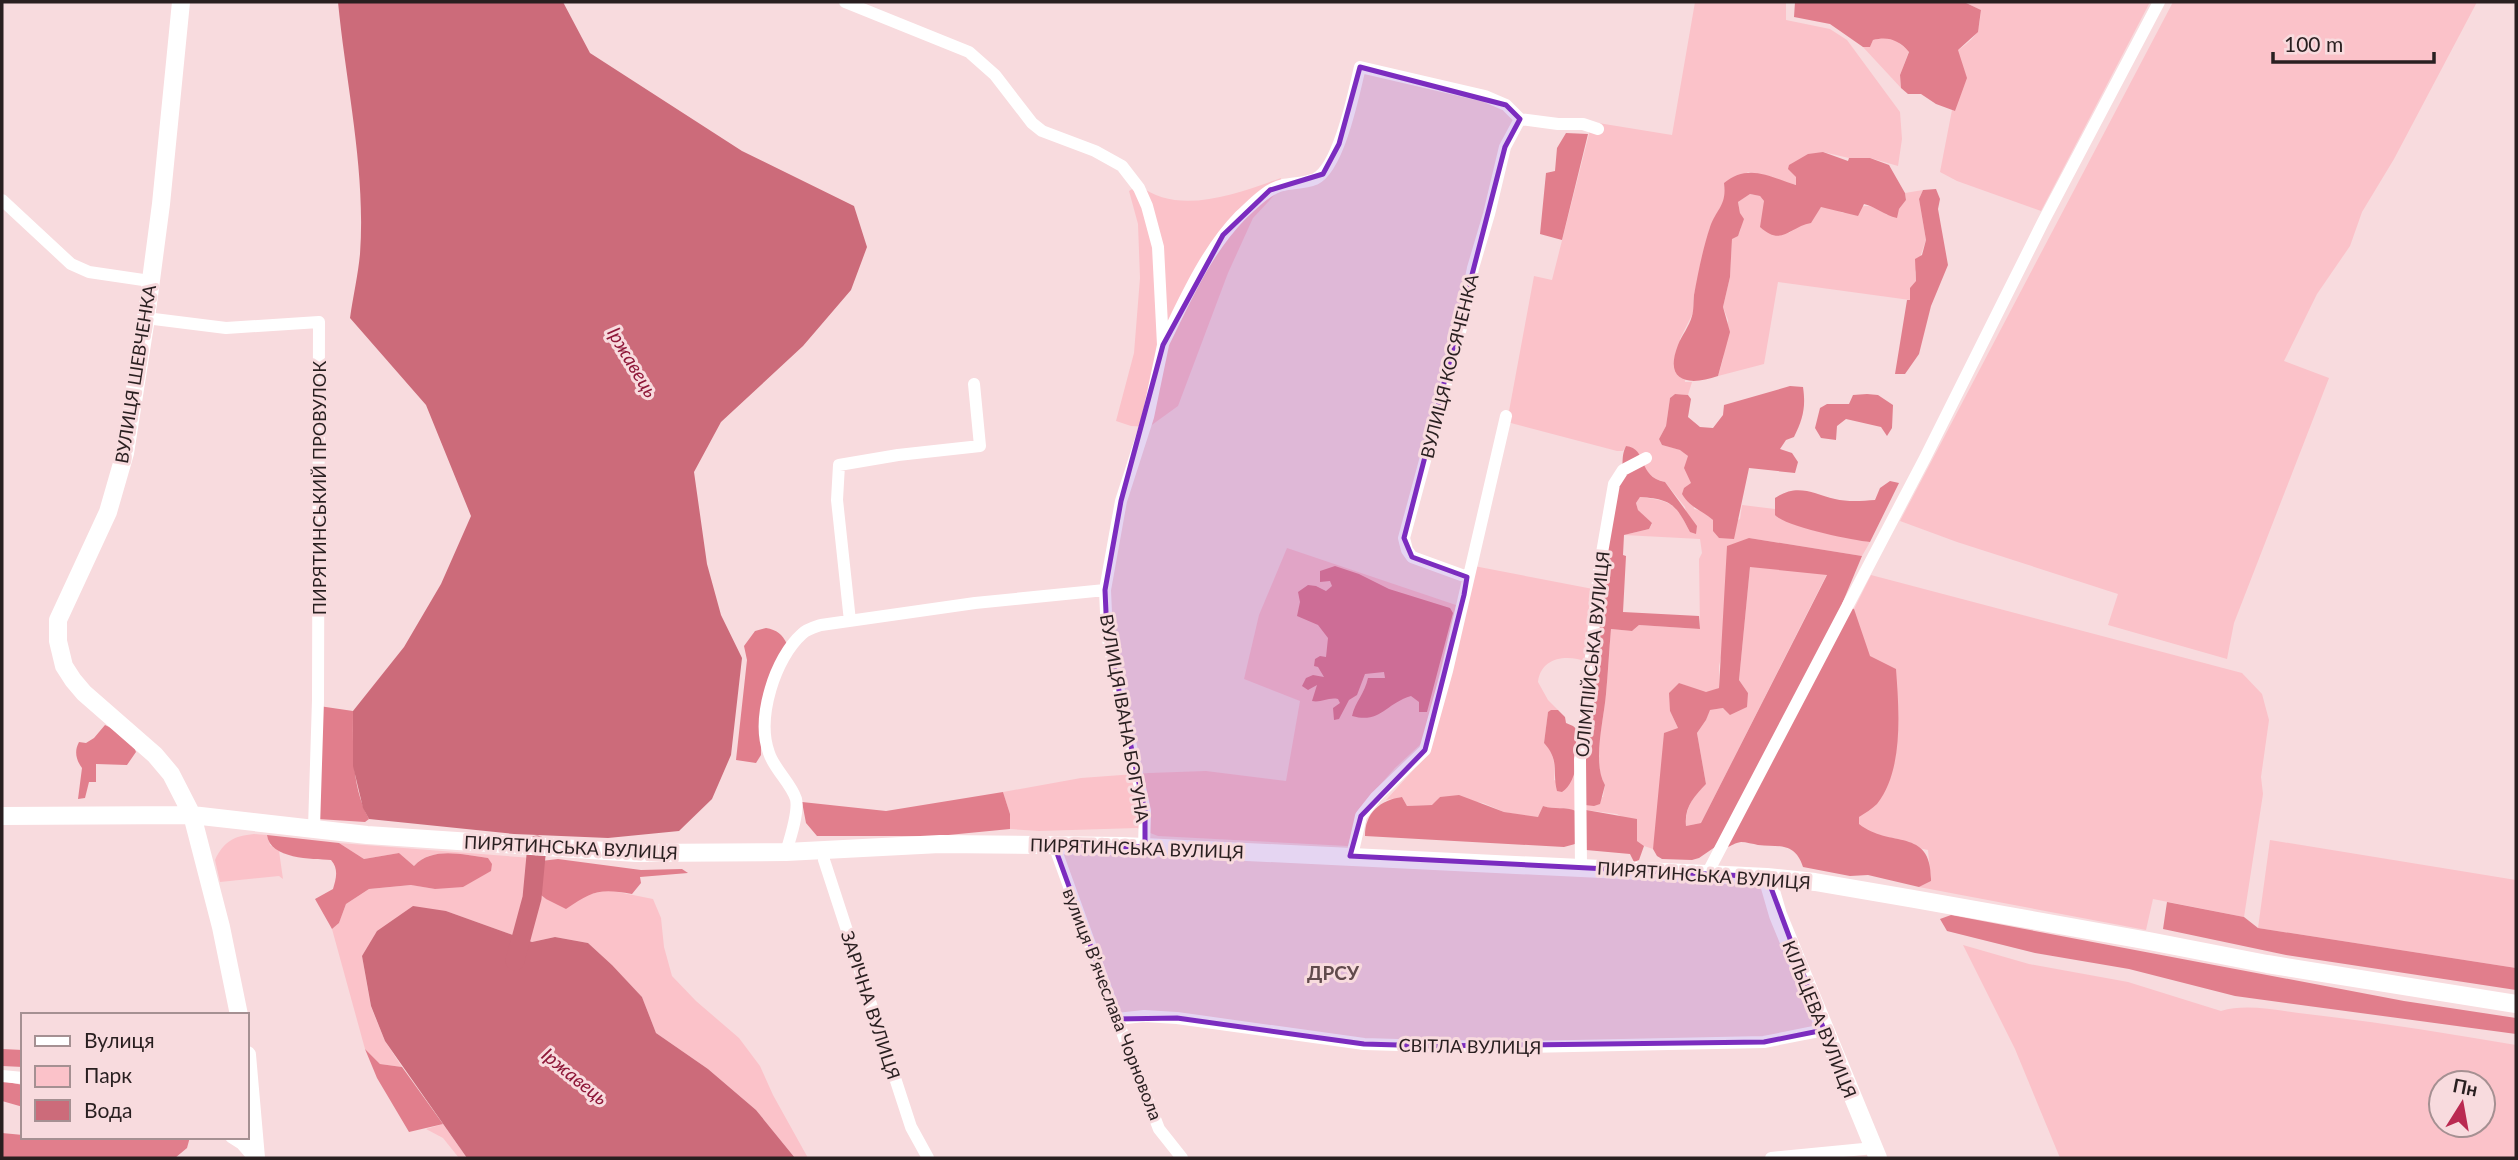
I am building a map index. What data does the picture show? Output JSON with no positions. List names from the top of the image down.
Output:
{
  "streets": {
    "street": [
      "ВУЛИЦЯ КОСЯЧЕНКА",
      "ВУЛИЦЯ ШЕВЧЕНКА",
      "ПИРЯТИНСЬКИЙ ПРОВУЛОК",
      "ОЛІМПІЙСЬКА ВУЛИЦЯ",
      "ВУЛИЦЯ ІВАНА БОГУНА",
      "ПИРЯТИНСЬКА ВУЛИЦЯ",
      "вулиця Вʼячеслава Чорновола",
      "ЗАРІЧНА ВУЛИЦЯ",
      "КІЛЬЦЕВА ВУЛИЦЯ",
      "СВІТЛА ВУЛИЦЯ"
    ]
  },
  "crossings": [
    ["ВУЛИЦЯ КОСЯЧЕНКА", "ВУЛИЦЯ ІВАНА БОГУНА"],
    ["ВУЛИЦЯ ШЕВЧЕНКА", "ПИРЯТИНСЬКИЙ ПРОВУЛОК"],
    ["ВУЛИЦЯ ШЕВЧЕНКА", "ПИРЯТИНСЬКА ВУЛИЦЯ"],
    ["ПИРЯТИНСЬКИЙ ПРОВУЛОК", "ПИРЯТИНСЬКА ВУЛИЦЯ"],
    ["ОЛІМПІЙСЬКА ВУЛИЦЯ", "ПИРЯТИНСЬКА ВУЛИЦЯ"],
    ["ВУЛИЦЯ ІВАНА БОГУНА", "ПИРЯТИНСЬКА ВУЛИЦЯ"],
    ["ПИРЯТИНСЬКА ВУЛИЦЯ", "вулиця Вʼячеслава Чорновола"],
    ["ПИРЯТИНСЬКА ВУЛИЦЯ", "ЗАРІЧНА ВУЛИЦЯ"],
    ["ПИРЯТИНСЬКА ВУЛИЦЯ", "КІЛЬЦЕВА ВУЛИЦЯ"],
    ["вулиця Вʼячеслава Чорновола", "СВІТЛА ВУЛИЦЯ"],
    ["КІЛЬЦЕВА ВУЛИЦЯ", "СВІТЛА ВУЛИЦЯ"]
  ],
  "districts": ["ДРСУ"],
  "water": ["Іржавець"],
  "legend": ["Вулиця", "Парк", "Вода"],
  "scale_bar": "100 m",
  "north": "top"
}
